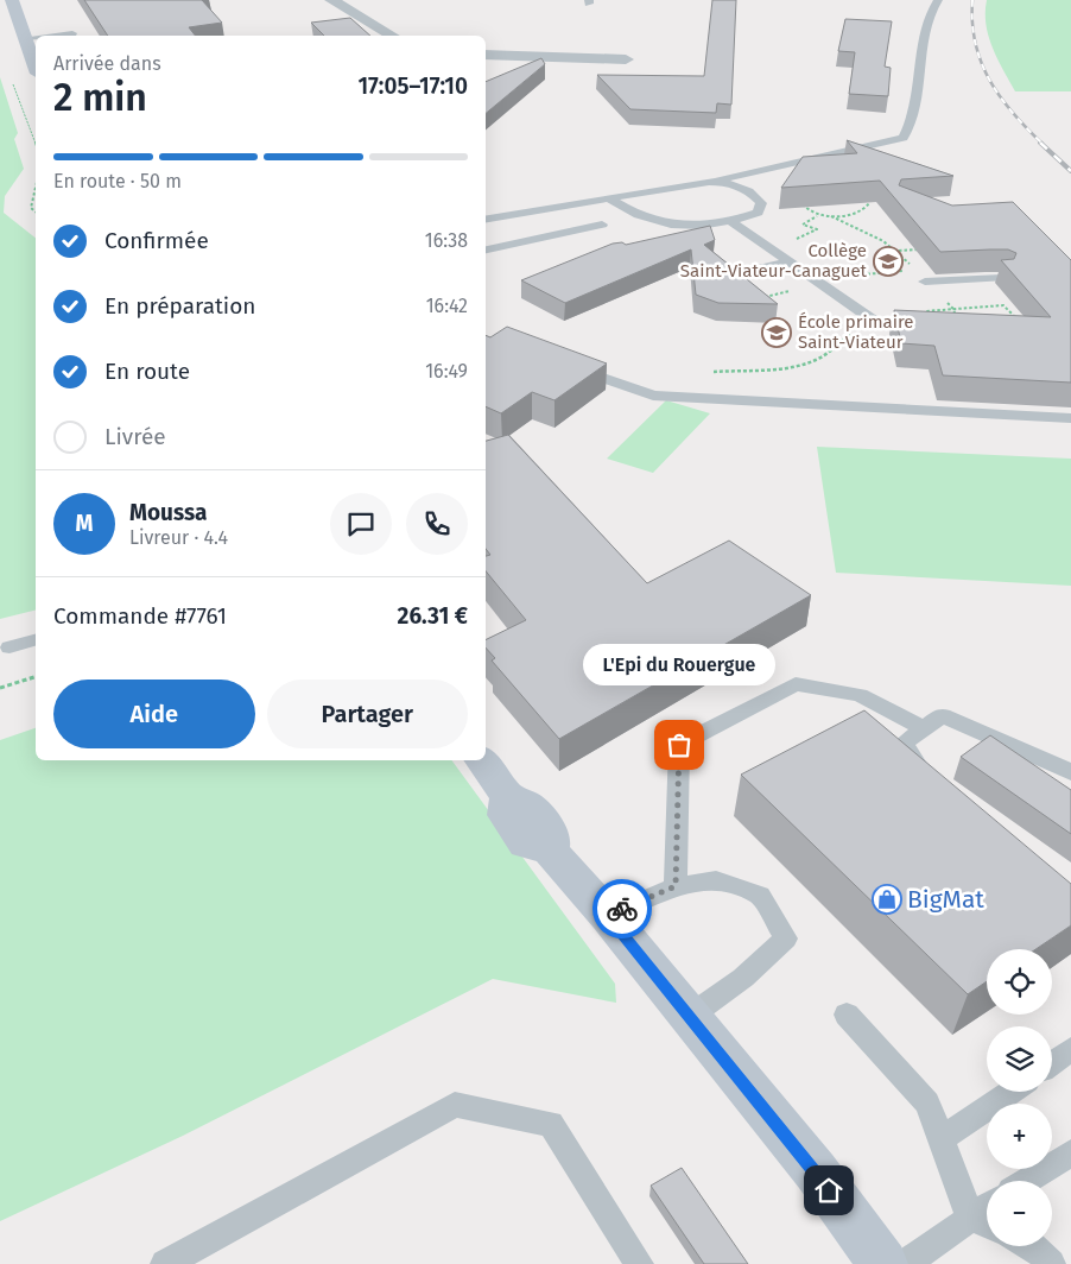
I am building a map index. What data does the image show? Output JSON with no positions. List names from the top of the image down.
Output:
{
  "places": {
    "school or university": ["Collège Saint-Viateur-Canaguet", "École primaire Saint-Viateur"],
    "other": ["L'Epi du Rouergue"],
    "shop": ["BigMat"]
  },
  "page": {
    "heading": ["2 min", "Arrivée dans", "17:05–17:10"],
    "panel": [
      "Moussa",
      "Livreur · 4.4",
      "Commande #7761",
      "26.31 €"
    ],
    "bar": "En route · 50 m",
    "list": [
      ["Confirmée", "16:38"],
      ["En préparation", "16:42"],
      ["En route", "16:49"],
      "Livrée"
    ],
    "round": "M",
    "bubble": "L'Epi du Rouergue",
    "buttons": ["Aide", "Partager"],
    "map_buttons": ["+", "−"]
  }
}
